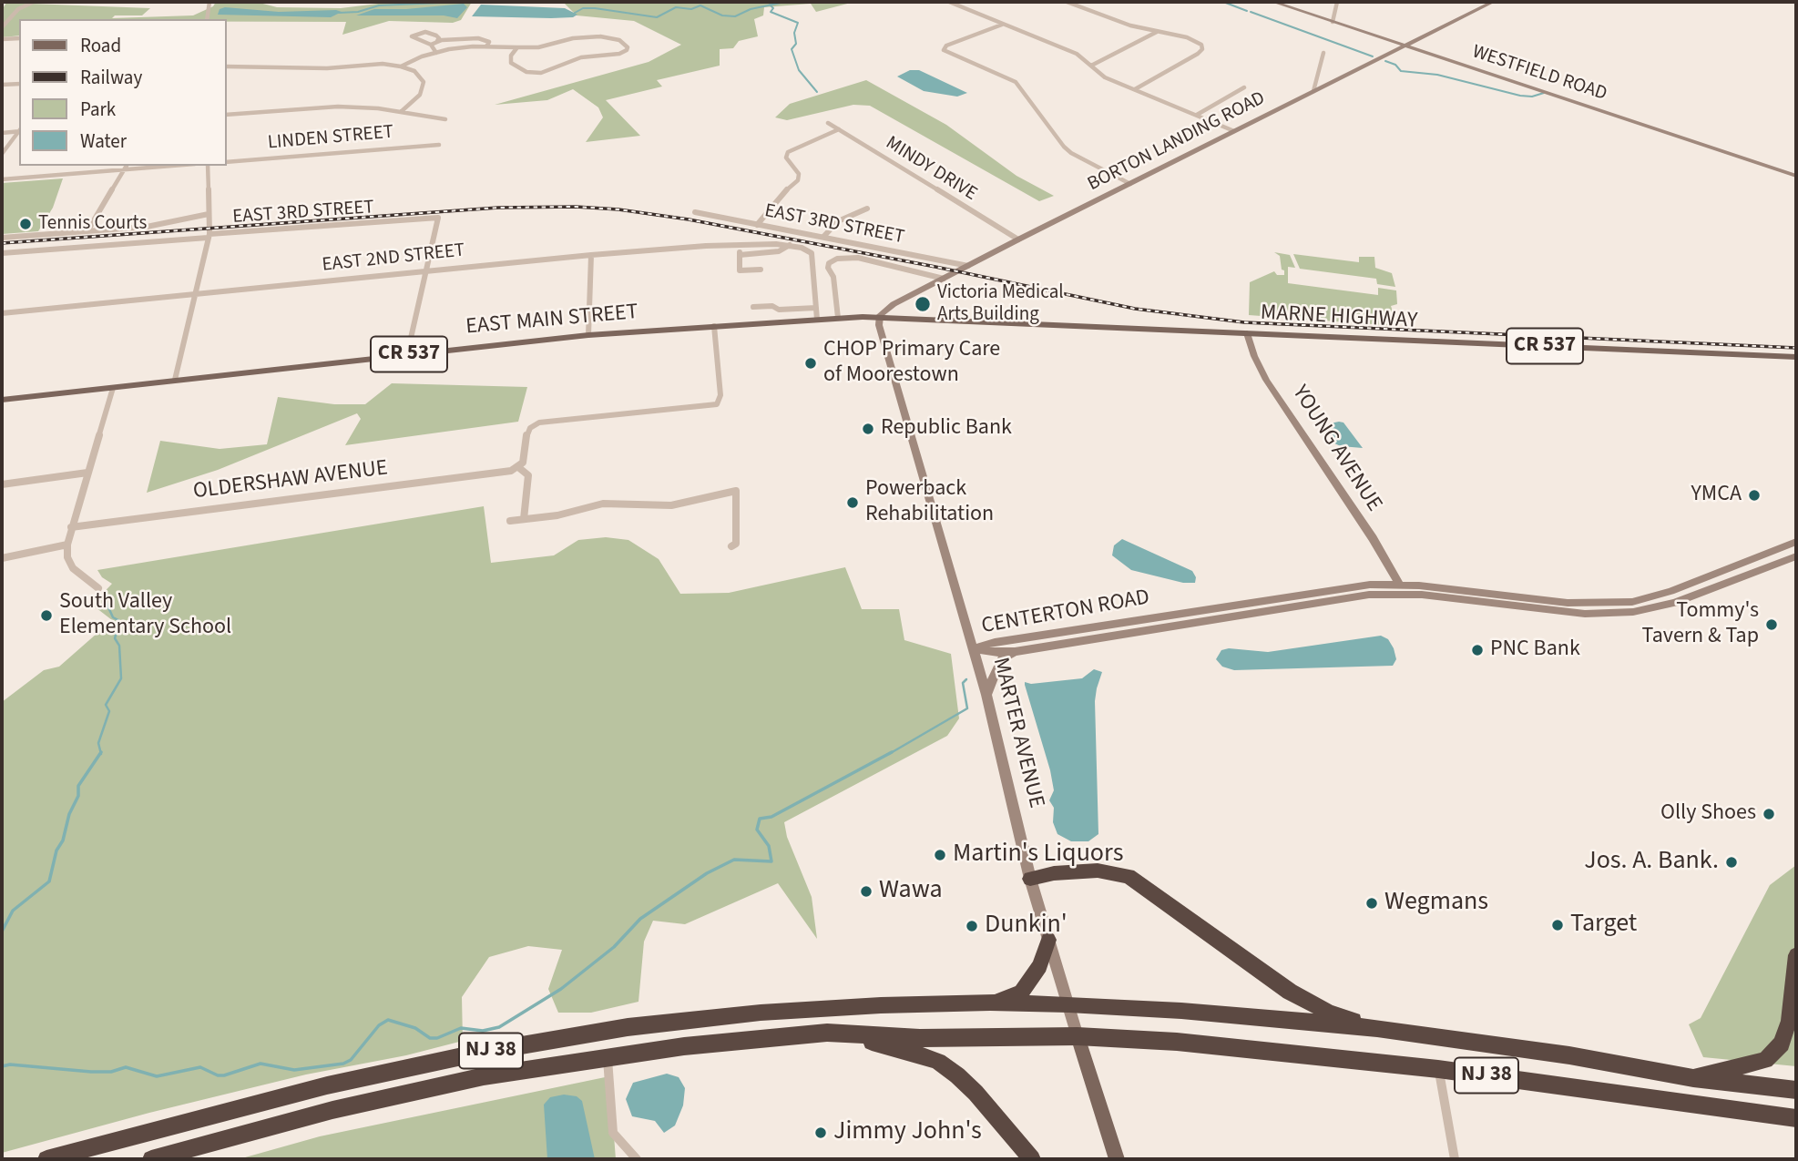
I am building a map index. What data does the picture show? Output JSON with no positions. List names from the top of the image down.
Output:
{
  "streets": {
    "highway": ["NJ 38"],
    "main road": [
      "MARNE HIGHWAY",
      "EAST MAIN STREET",
      "CR 537",
      "MARTER AVENUE"
    ],
    "street": [
      "WESTFIELD ROAD",
      "LINDEN STREET",
      "BORTON LANDING ROAD",
      "MINDY DRIVE",
      "EAST 3RD STREET",
      "EAST 2ND STREET",
      "YOUNG AVENUE",
      "OLDERSHAW AVENUE",
      "CENTERTON ROAD"
    ]
  },
  "crossings": [
    ["WESTFIELD ROAD", "BORTON LANDING ROAD"],
    ["BORTON LANDING ROAD", "MINDY DRIVE"],
    ["BORTON LANDING ROAD", "EAST 3RD STREET"],
    ["BORTON LANDING ROAD", "MARNE HIGHWAY"],
    ["BORTON LANDING ROAD", "EAST MAIN STREET"],
    ["BORTON LANDING ROAD", "MARTER AVENUE"],
    ["EAST 3RD STREET", "EAST 2ND STREET"],
    ["MARNE HIGHWAY", "EAST MAIN STREET"],
    ["MARNE HIGHWAY", "YOUNG AVENUE"],
    ["MARNE HIGHWAY", "MARTER AVENUE"],
    ["EAST MAIN STREET", "MARTER AVENUE"],
    ["YOUNG AVENUE", "CENTERTON ROAD"],
    ["CENTERTON ROAD", "MARTER AVENUE"],
    ["MARTER AVENUE", "NJ 38"]
  ],
  "places": [
    "Tennis Courts",
    "Victoria Medical Arts Building",
    "CHOP Primary Care of Moorestown",
    "Republic Bank",
    "YMCA",
    "Powerback Rehabilitation",
    "South Valley Elementary School",
    "Tommy's Tavern & Tap",
    "PNC Bank",
    "Olly Shoes",
    "Martin's Liquors",
    "Jos. A. Bank.",
    "Wawa",
    "Wegmans",
    "Target",
    "Dunkin'",
    "Jimmy John's"
  ],
  "legend": [
    "Road",
    "Railway",
    "Park",
    "Water"
  ]
}
